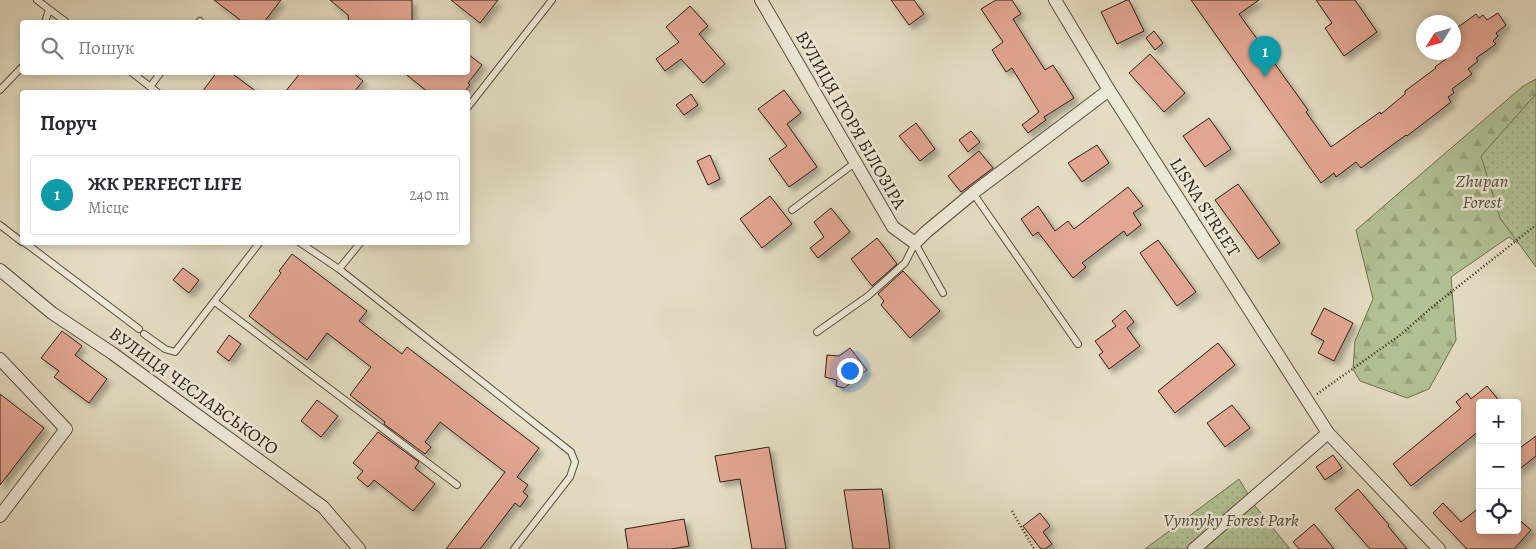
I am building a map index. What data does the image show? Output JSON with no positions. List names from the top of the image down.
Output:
{
  "streets": {
    "street": ["ВУЛИЦЯ ІГОРЯ БІЛОЗІРА", "LISNA STREET", "ВУЛИЦЯ ЧЕСЛАВСЬКОГО"]
  },
  "parks": ["Zhupan Forest", "Vynnyky Forest Park"],
  "north": "bottom left",
  "page": {
    "search": "Пошук",
    "pins": "1",
    "heading": "Поруч",
    "list": [
      {
        "mark": "1",
        "name": "ЖК PERFECT LIFE",
        "note": "Місце",
        "value": "240 m"
      }
    ],
    "map_buttons": ["+", "−"]
  }
}
